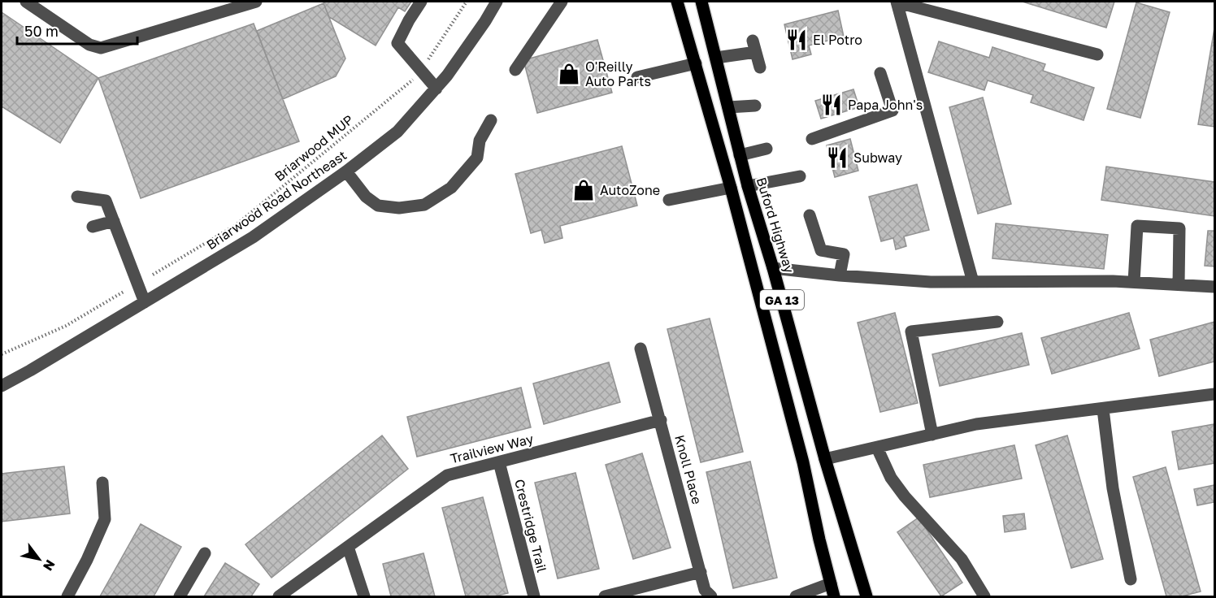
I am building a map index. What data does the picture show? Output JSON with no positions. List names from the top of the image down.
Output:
{
  "streets": {
    "main road": ["Buford Highway", "GA 13"],
    "street": [
      "Briarwood Road Northeast",
      "Trailview Way",
      "Knoll Place",
      "Crestridge Trail"
    ],
    "path": ["Briarwood MUP"]
  },
  "crossings": [
    ["Trailview Way", "Knoll Place"],
    ["Trailview Way", "Crestridge Trail"]
  ],
  "places": {
    "restaurant": ["El Potro", "Papa John's", "Subway"],
    "shop": ["O'Reilly Auto Parts", "AutoZone"]
  },
  "scale_bar": "50 m",
  "north": "bottom right"
}
